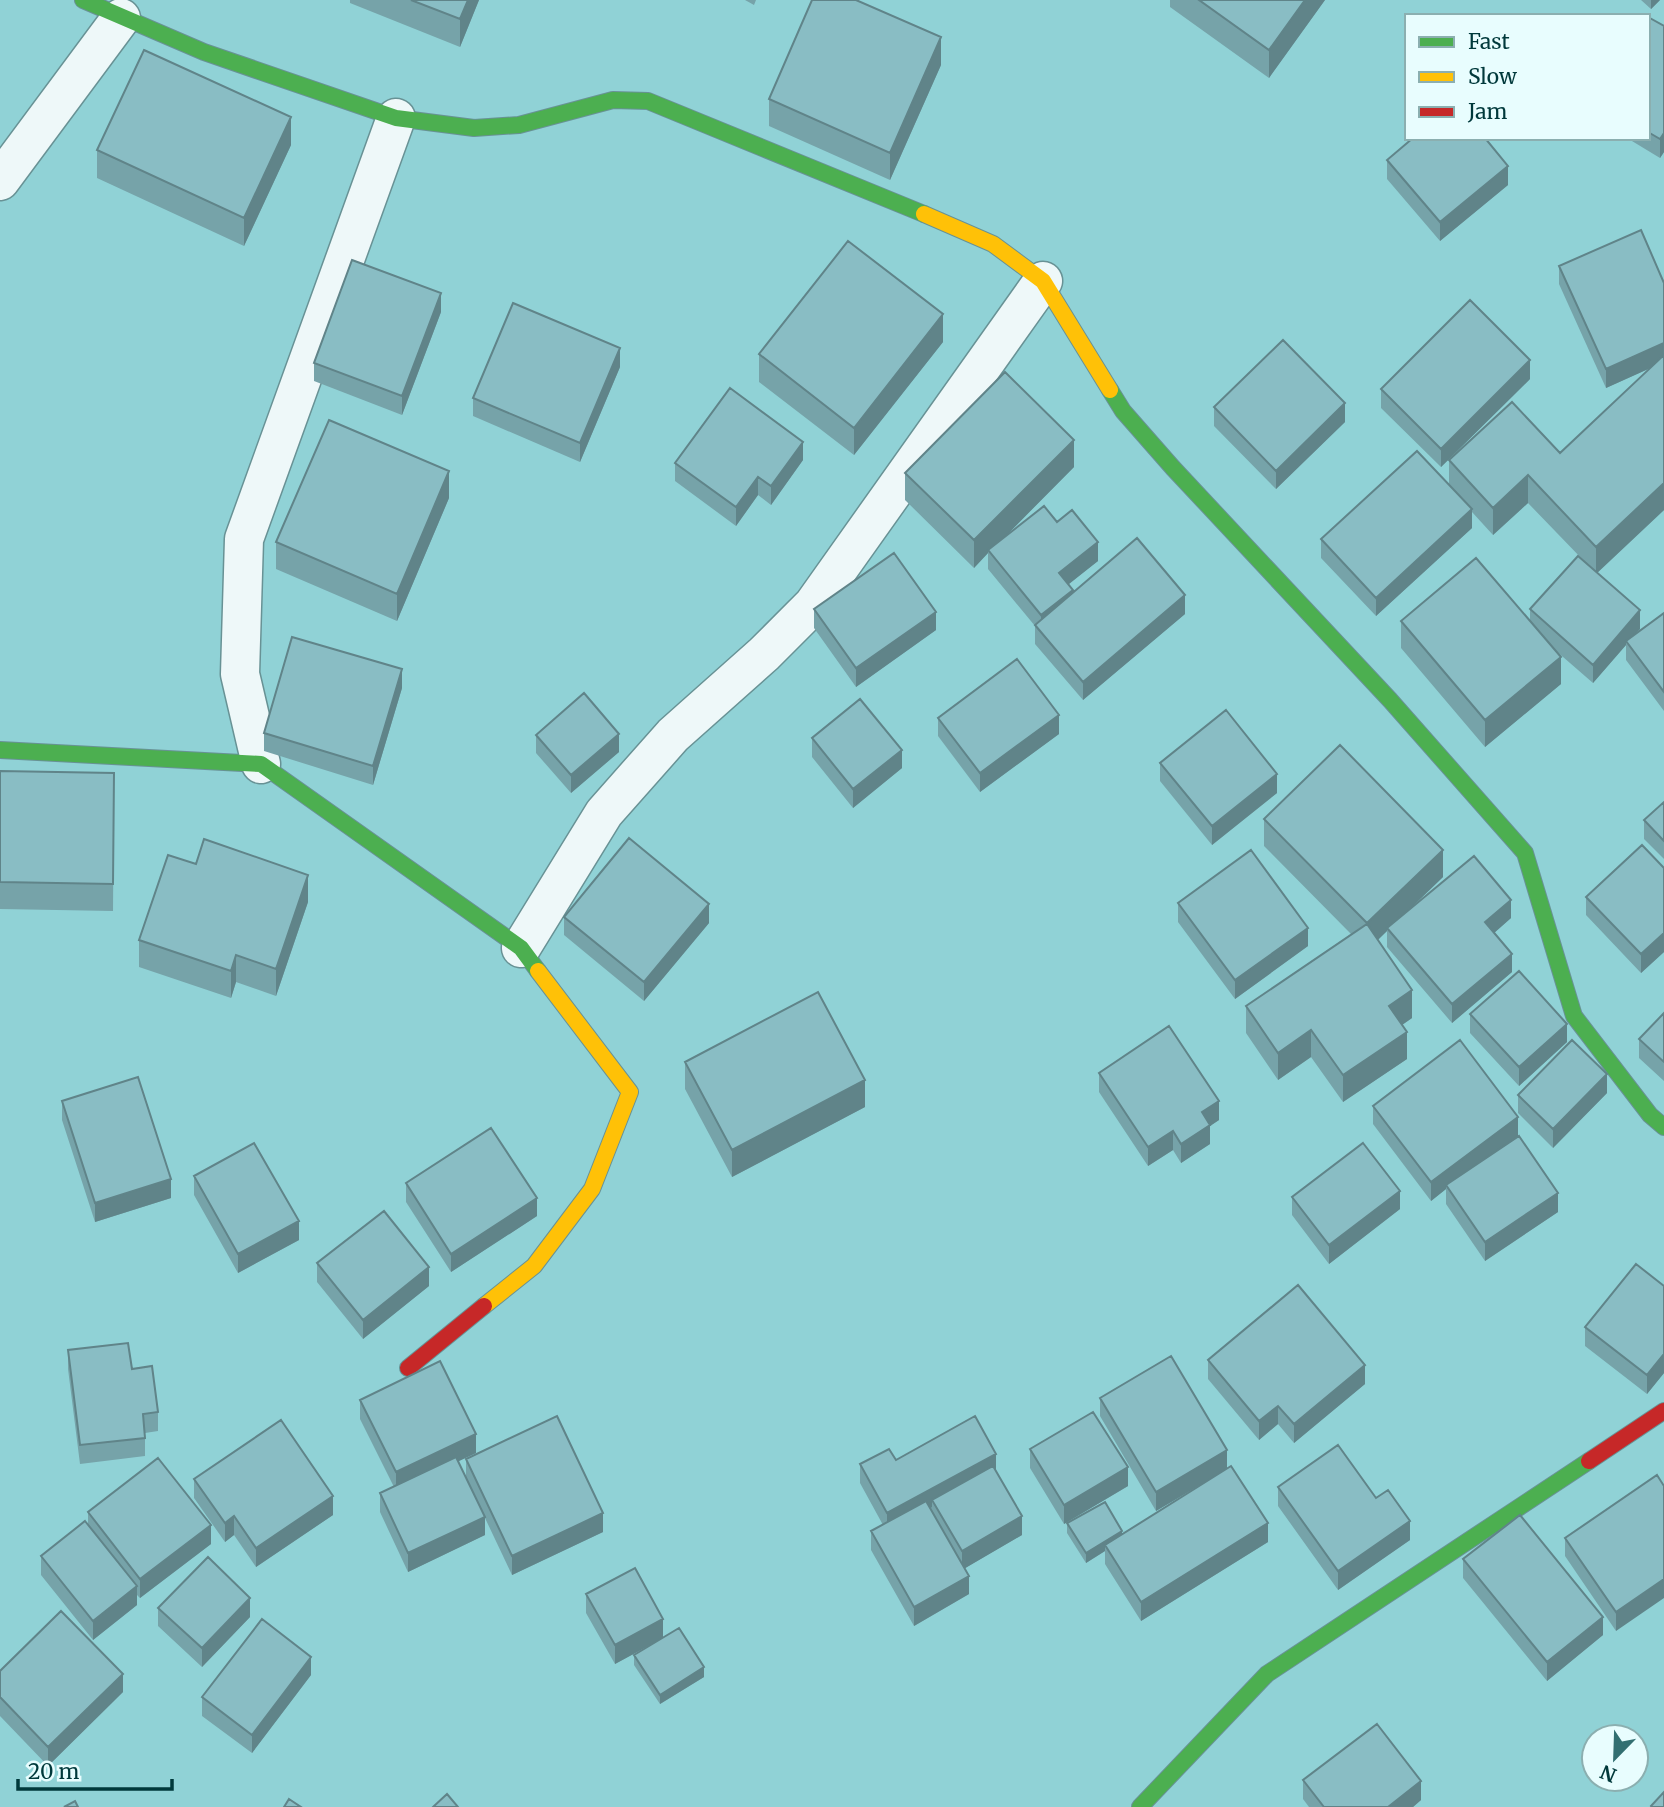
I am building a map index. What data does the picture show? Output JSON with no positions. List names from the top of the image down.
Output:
{
  "legend": ["Fast", "Slow", "Jam"],
  "scale_bar": "20 m",
  "north": "bottom left"
}
